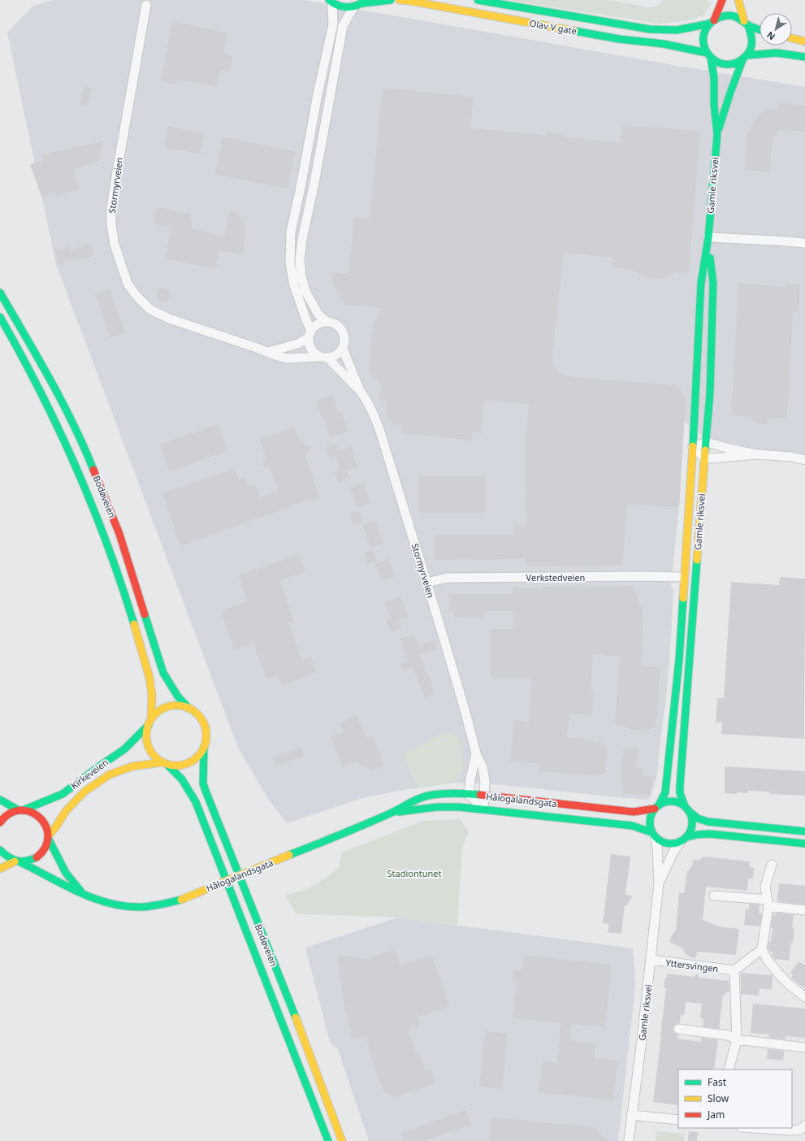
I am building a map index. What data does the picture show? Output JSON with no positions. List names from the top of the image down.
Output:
{
  "streets": {
    "main road": [
      "Olav V gate",
      "Gamle riksvei",
      "Bodøveien",
      "Kirkeveien",
      "Hålogalandsgata"
    ],
    "street": ["Stormyrveien", "Verkstedveien", "Yttersvingen"]
  },
  "crossings": [
    ["Olav V gate", "Gamle riksvei"],
    ["Stormyrveien", "Verkstedveien"],
    ["Stormyrveien", "Hålogalandsgata"],
    ["Gamle riksvei", "Verkstedveien"],
    ["Gamle riksvei", "Hålogalandsgata"],
    ["Gamle riksvei", "Yttersvingen"],
    ["Bodøveien", "Kirkeveien"],
    ["Kirkeveien", "Hålogalandsgata"]
  ],
  "parks": ["Stadiontunet"],
  "legend": ["Fast", "Slow", "Jam"],
  "north": "bottom left"
}
